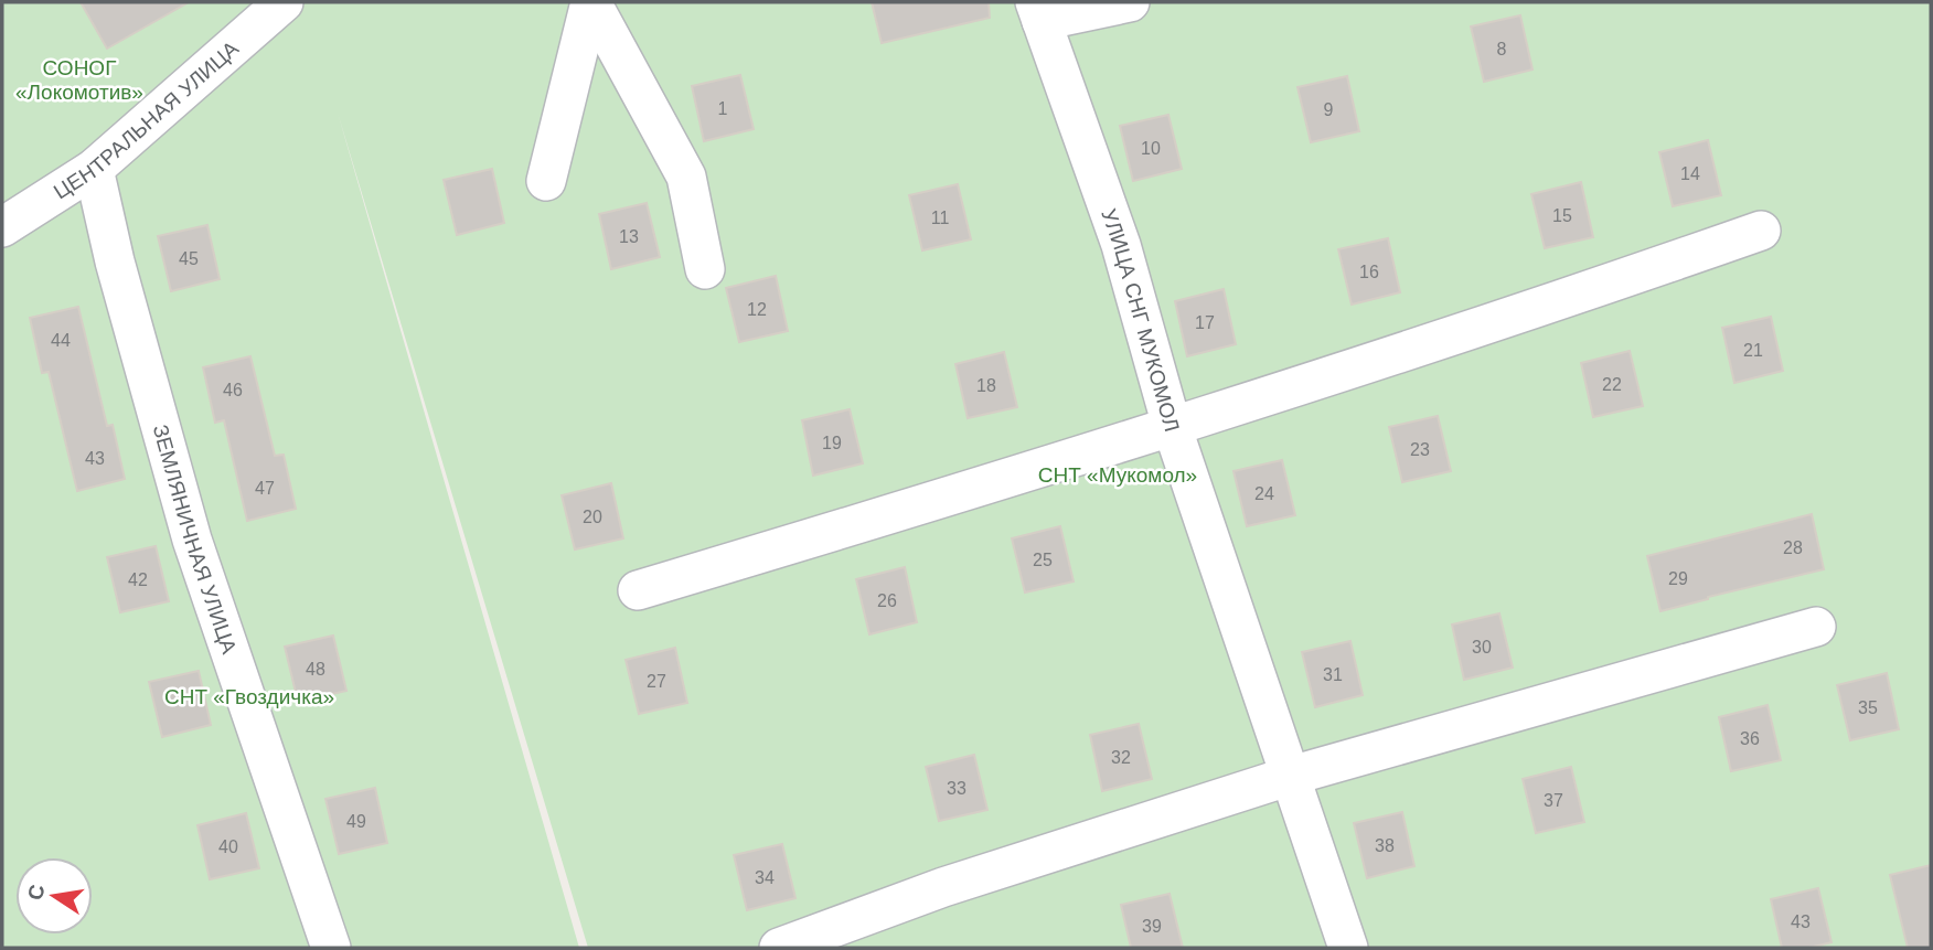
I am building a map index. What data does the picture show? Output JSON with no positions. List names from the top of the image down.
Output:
{
  "streets": {
    "street": ["ЦЕНТРАЛЬНАЯ УЛИЦА", "УЛИЦА СНГ МУКОМОЛ", "ЗЕМЛЯНИЧНАЯ УЛИЦА"]
  },
  "crossings": [
    ["ЦЕНТРАЛЬНАЯ УЛИЦА", "ЗЕМЛЯНИЧНАЯ УЛИЦА"]
  ],
  "parks": ["СОНОГ «Локомотив»", "СНТ «Мукомол»", "СНТ «Гвоздичка»"],
  "house_numbers": [
    "8",
    "1",
    "9",
    "10",
    "14",
    "15",
    "11",
    "13",
    "45",
    "16",
    "12",
    "17",
    "44",
    "21",
    "22",
    "18",
    "46",
    "19",
    "23",
    "43",
    "47",
    "24",
    "20",
    "28",
    "25",
    "29",
    "42",
    "26",
    "30",
    "48",
    "31",
    "27",
    "35",
    "36",
    "32",
    "33",
    "37",
    "49",
    "38",
    "40",
    "34",
    "43",
    "39"
  ],
  "north": "left"
}
